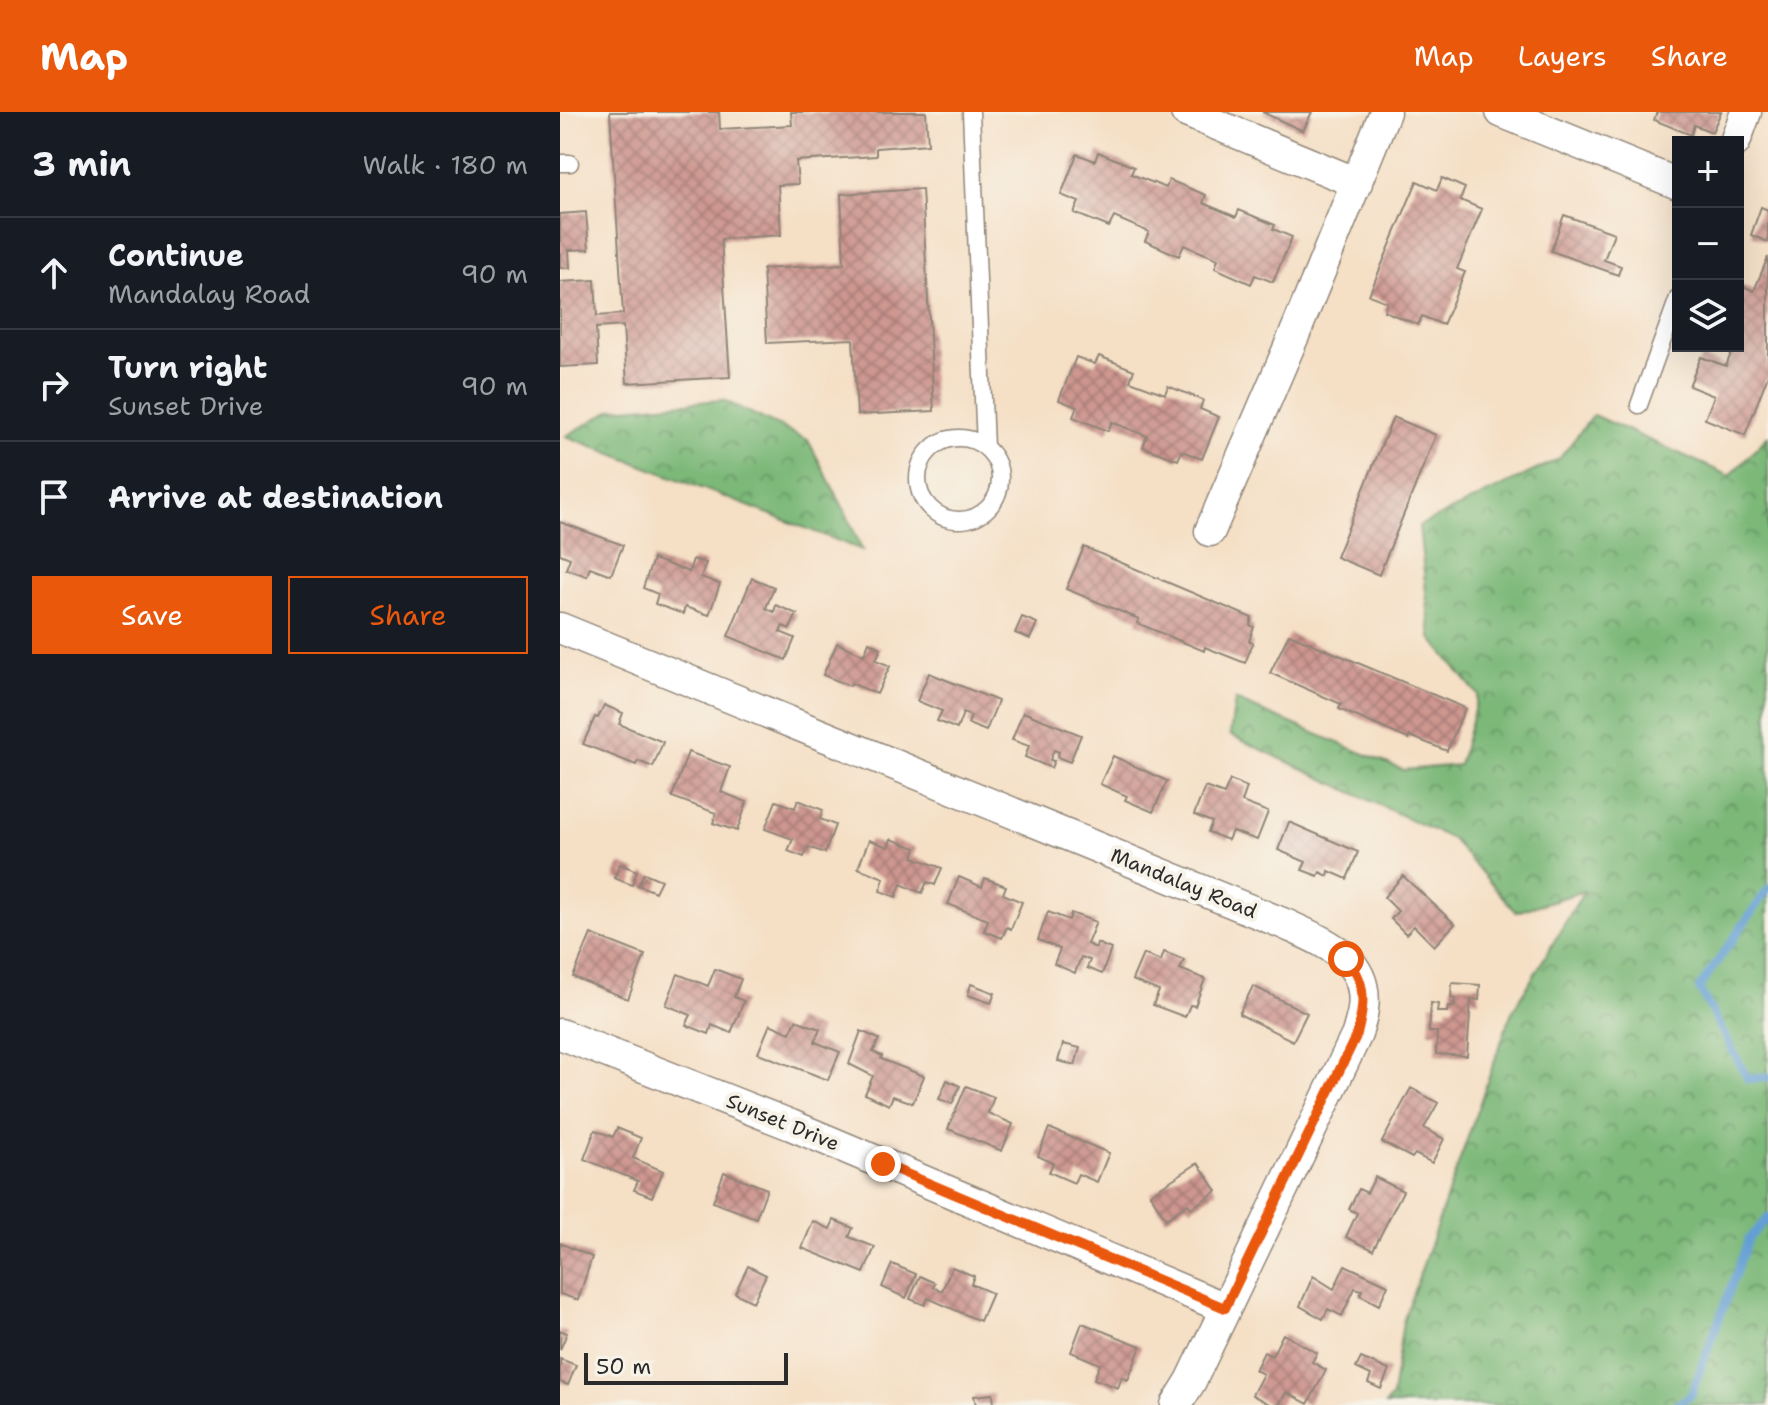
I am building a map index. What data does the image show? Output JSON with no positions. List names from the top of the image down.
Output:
{
  "streets": {
    "street": ["Mandalay Road", "Sunset Drive"]
  },
  "crossings": [
    ["Mandalay Road", "Sunset Drive"]
  ],
  "scale_bar": "50 m",
  "page": {
    "header": "Map",
    "nav": ["Map", "Layers", "Share"],
    "heading": ["3 min", "Walk · 180 m"],
    "map_buttons": ["+", "−"],
    "list": [
      ["Continue", "Mandalay Road", "90 m"],
      ["Turn right", "Sunset Drive", "90 m"],
      "Arrive at destination"
    ],
    "buttons": ["Save", "Share"],
    "scale": "50 m"
  }
}
